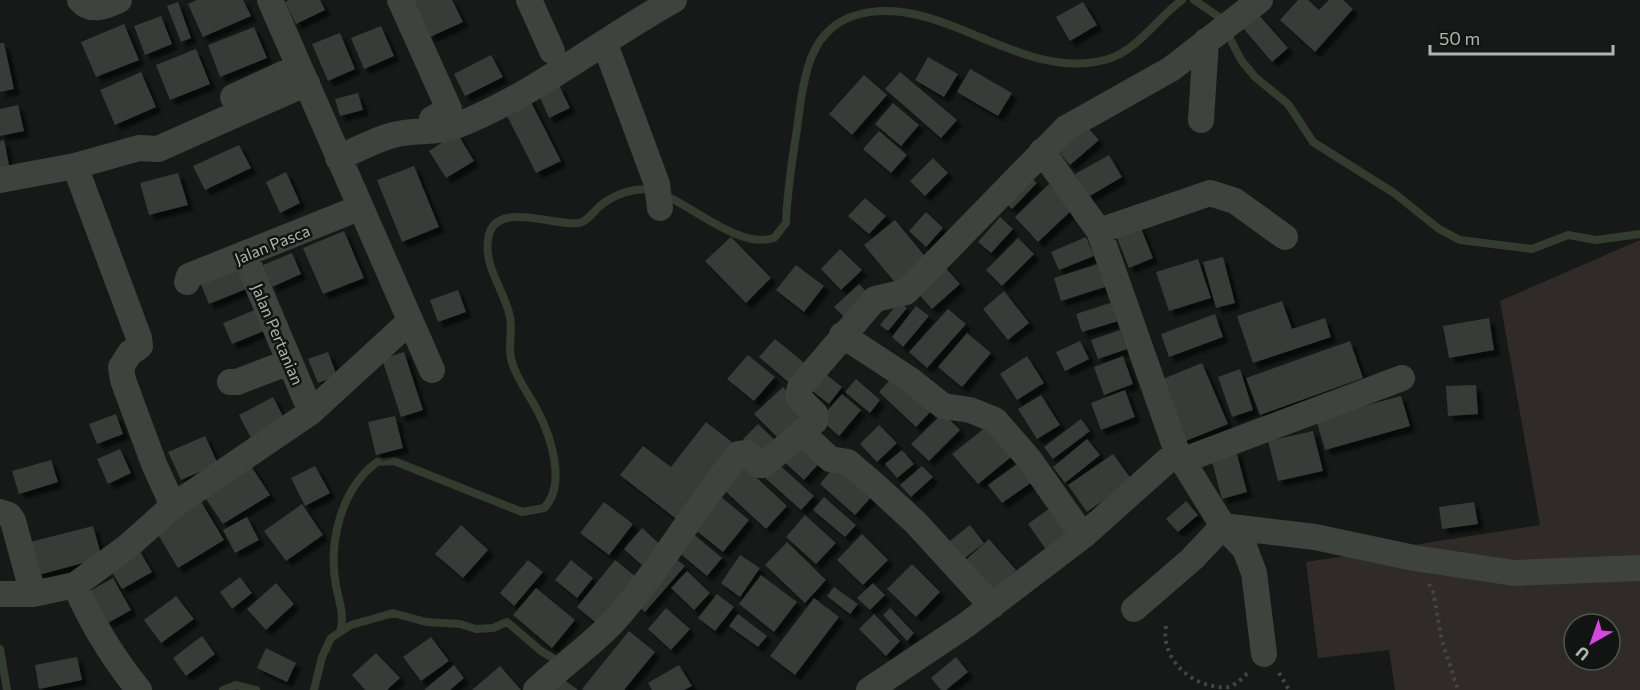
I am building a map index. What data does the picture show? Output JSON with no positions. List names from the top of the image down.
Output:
{
  "streets": {
    "street": ["Jalan Pasca", "Jalan Pertanian"]
  },
  "crossings": [
    ["Jalan Pasca", "Jalan Pertanian"]
  ],
  "scale_bar": "50 m",
  "north": "bottom left"
}
